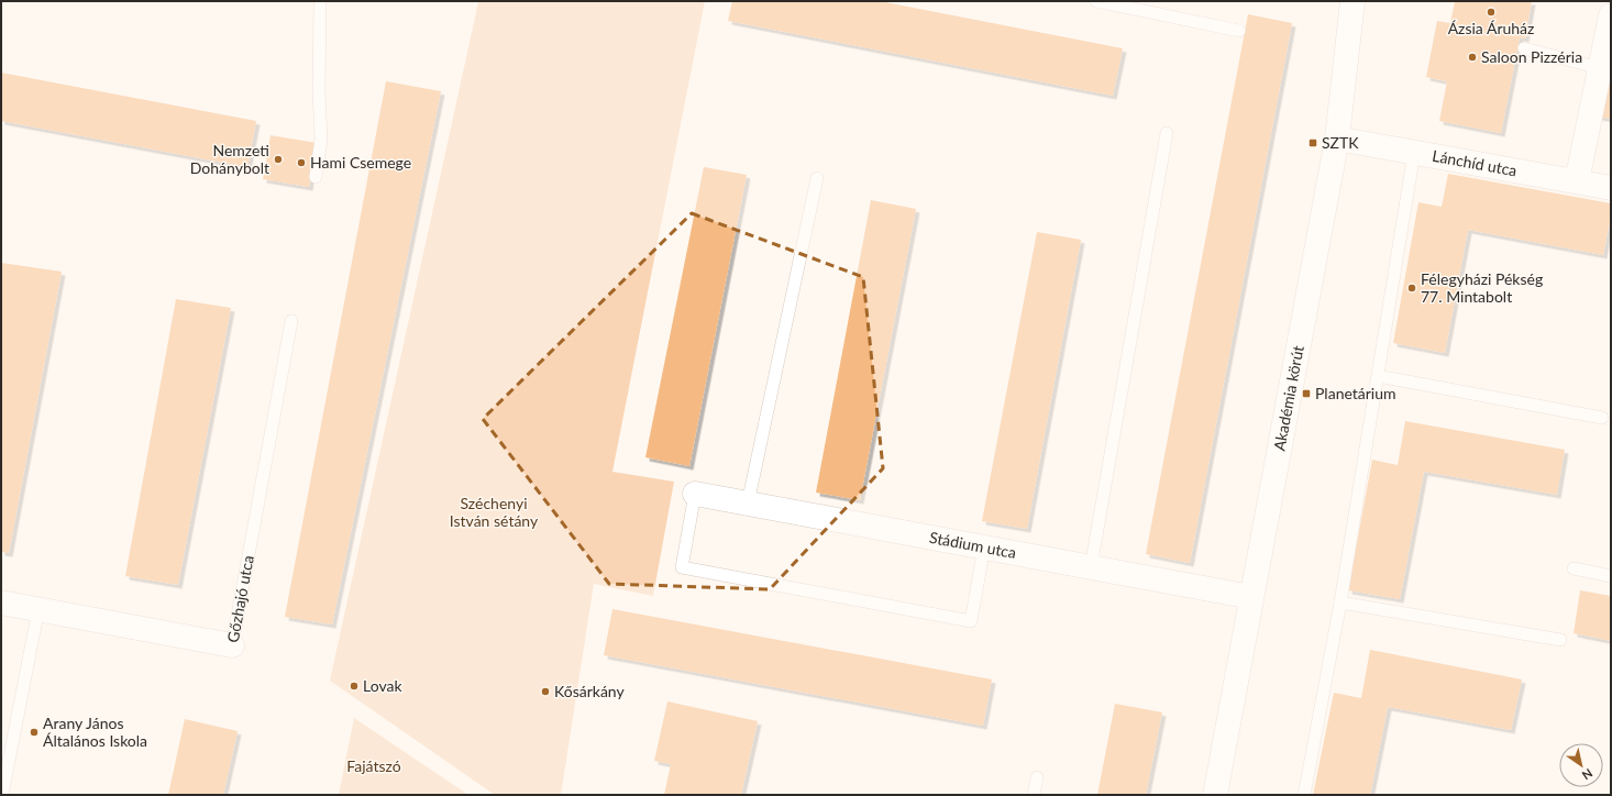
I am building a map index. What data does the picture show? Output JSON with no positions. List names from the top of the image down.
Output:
{
  "streets": {
    "street": [
      "Lánchíd utca",
      "Akadémia körút",
      "Stádium utca",
      "Gőzhajó utca"
    ]
  },
  "crossings": [
    ["Lánchíd utca", "Akadémia körút"],
    ["Akadémia körút", "Stádium utca"]
  ],
  "parks": ["Széchenyi István sétány", "Fajátszó"],
  "places": {
    "other": [
      "Ázsia Áruház",
      "Saloon Pizzéria",
      "Nemzeti Dohánybolt",
      "Hami Csemege",
      "Félegyházi Pékség 77. Mintabolt",
      "Lovak",
      "Kősárkány",
      "Arany János Általános Iskola"
    ],
    "transit": ["SZTK", "Planetárium"]
  },
  "north": "bottom right"
}
